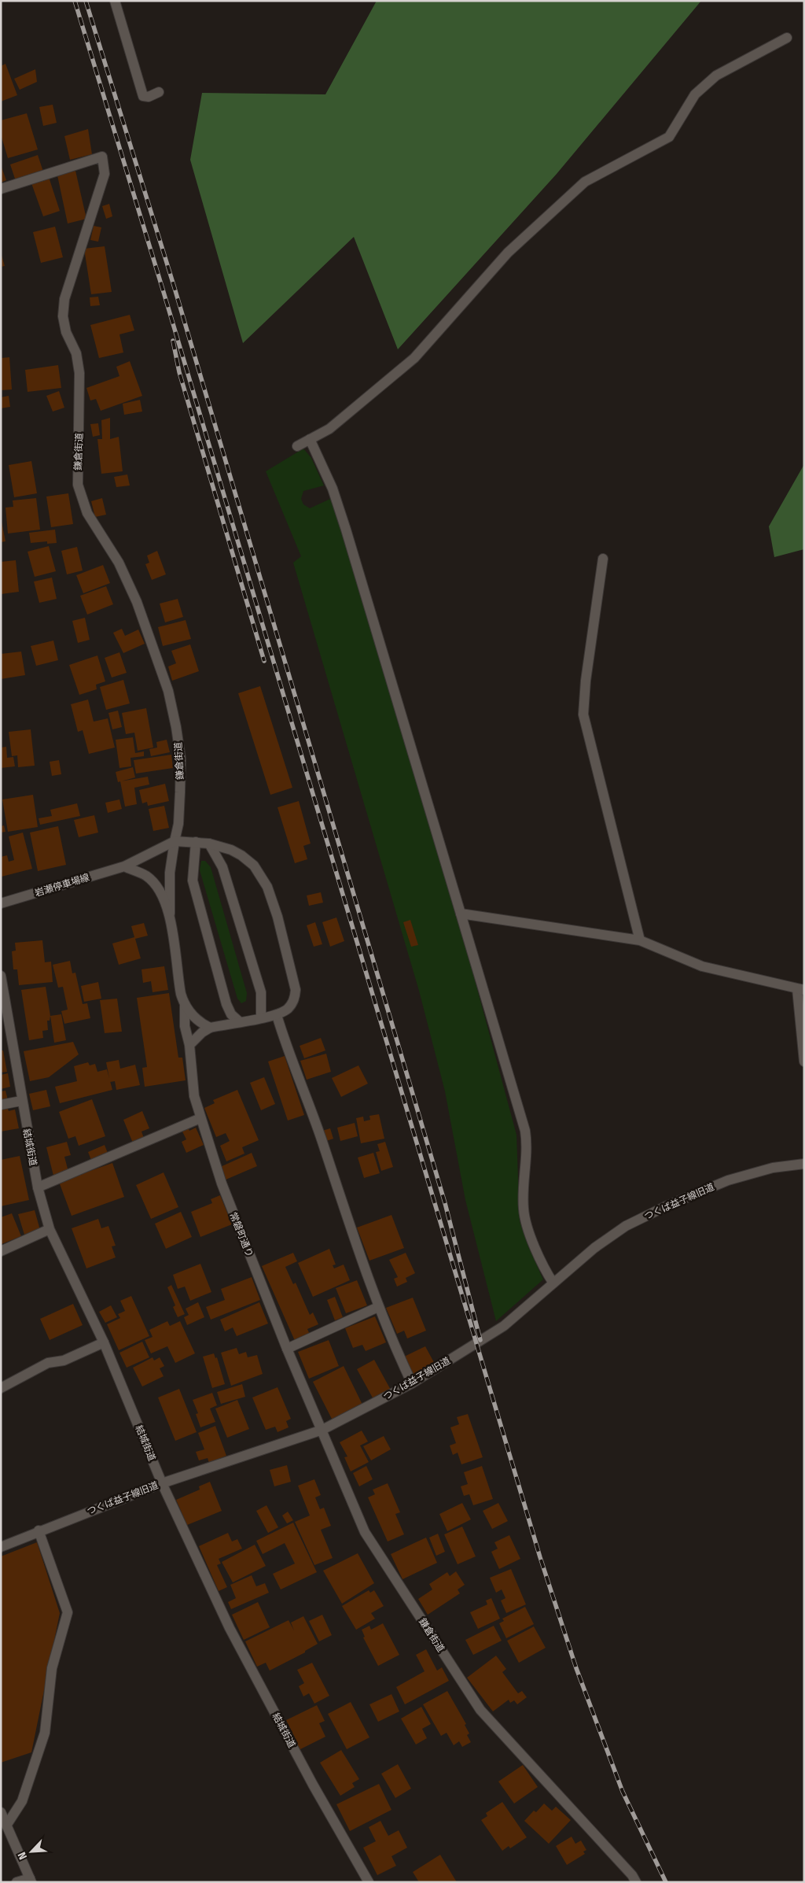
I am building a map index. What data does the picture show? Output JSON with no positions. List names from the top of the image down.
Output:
{
  "streets": {
    "street": [
      "鎌倉街道",
      "岩瀬停車場線",
      "結城街道",
      "つくば益子線旧道",
      "常磐町通り"
    ]
  },
  "crossings": [
    ["鎌倉街道", "岩瀬停車場線"],
    ["鎌倉街道", "つくば益子線旧道"],
    ["鎌倉街道", "常磐町通り"],
    ["結城街道", "つくば益子線旧道"]
  ],
  "north": "bottom left"
}
